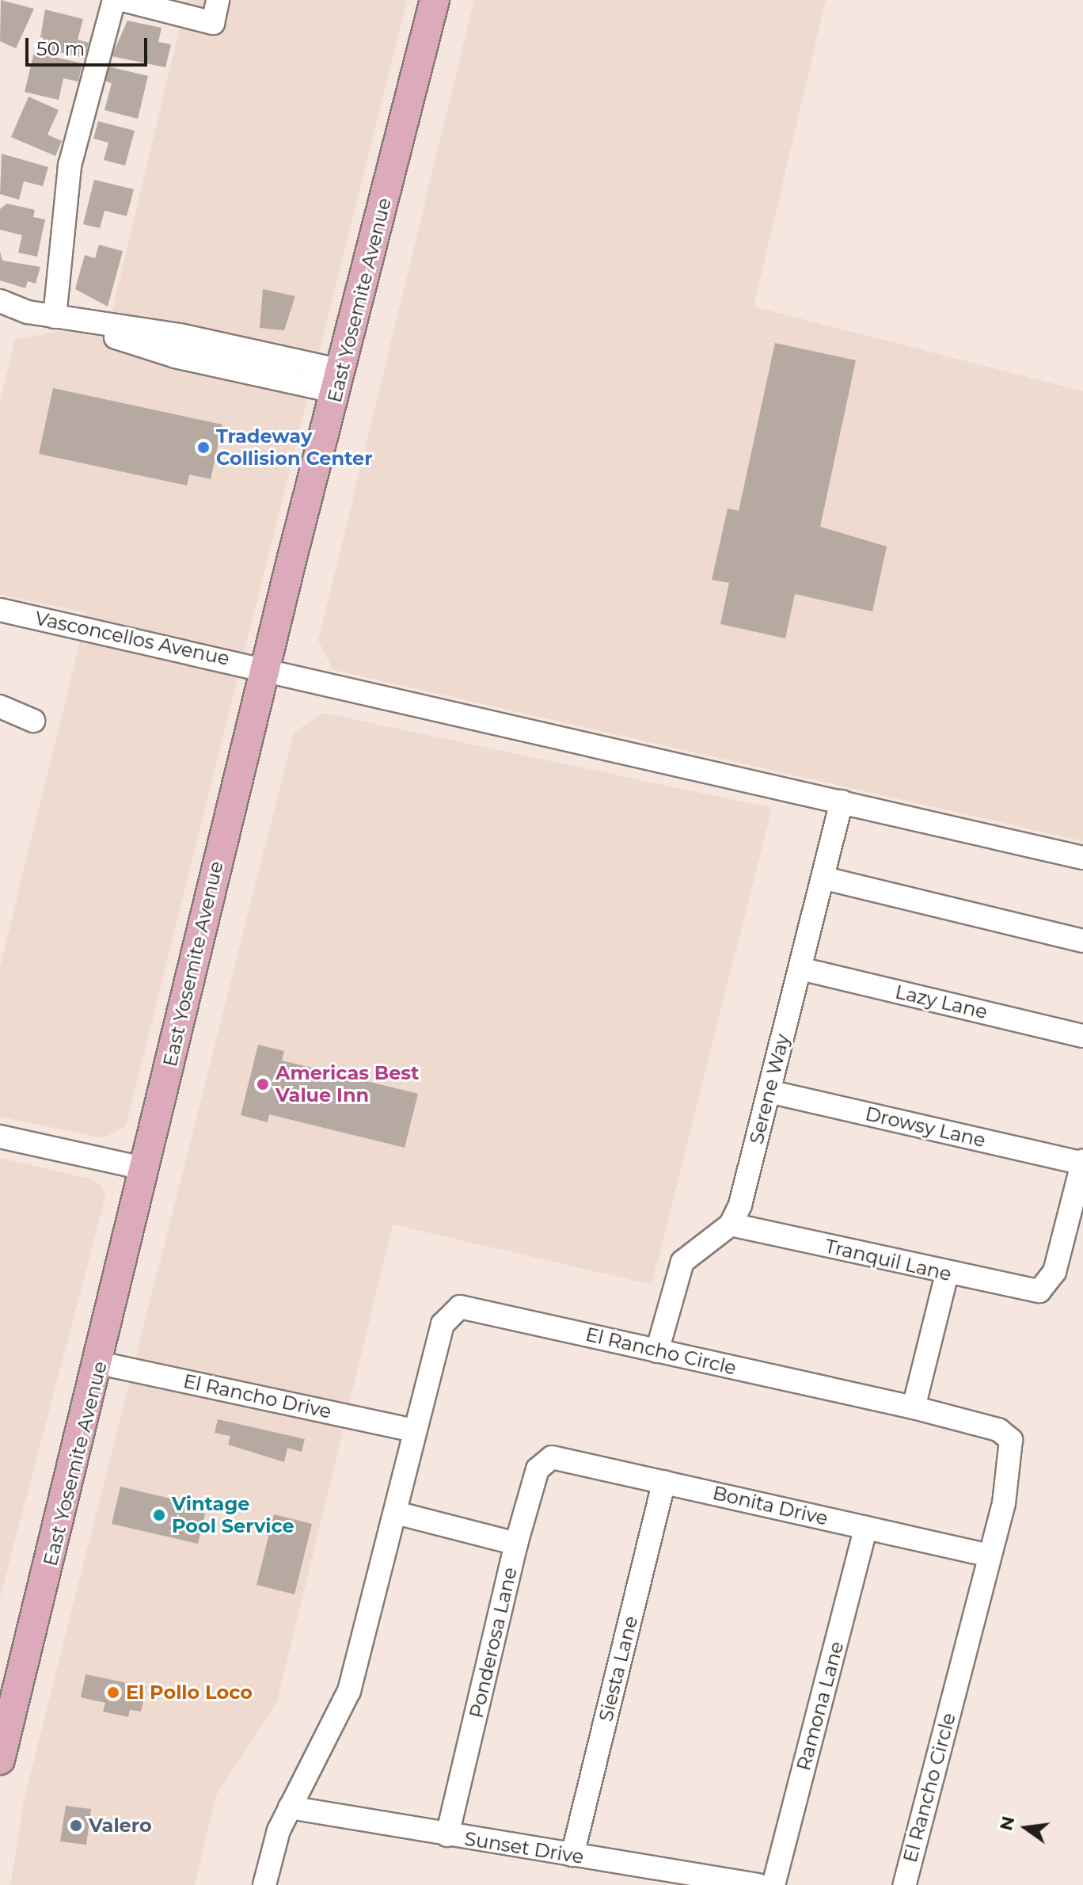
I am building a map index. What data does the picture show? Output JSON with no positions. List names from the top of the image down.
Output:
{
  "streets": {
    "main road": ["East Yosemite Avenue"],
    "street": [
      "Vasconcellos Avenue",
      "Lazy Lane",
      "Serene Way",
      "Drowsy Lane",
      "Tranquil Lane",
      "El Rancho Circle",
      "El Rancho Drive",
      "Bonita Drive",
      "Ponderosa Lane",
      "Siesta Lane",
      "Ramona Lane",
      "Sunset Drive"
    ]
  },
  "crossings": [
    ["East Yosemite Avenue", "Vasconcellos Avenue"],
    ["East Yosemite Avenue", "El Rancho Drive"],
    ["Vasconcellos Avenue", "Serene Way"],
    ["Lazy Lane", "Serene Way"],
    ["Serene Way", "Drowsy Lane"],
    ["Serene Way", "Tranquil Lane"],
    ["Drowsy Lane", "Tranquil Lane"],
    ["El Rancho Circle", "El Rancho Drive"],
    ["El Rancho Circle", "Bonita Drive"],
    ["El Rancho Circle", "Sunset Drive"],
    ["Bonita Drive", "Ponderosa Lane"],
    ["Bonita Drive", "Siesta Lane"],
    ["Bonita Drive", "Ramona Lane"],
    ["Ponderosa Lane", "Sunset Drive"],
    ["Siesta Lane", "Sunset Drive"]
  ],
  "places": [
    "Tradeway Collision Center",
    "Americas Best Value Inn",
    "Vintage Pool Service",
    "El Pollo Loco",
    "Valero"
  ],
  "scale_bar": "50 m",
  "north": "left"
}
